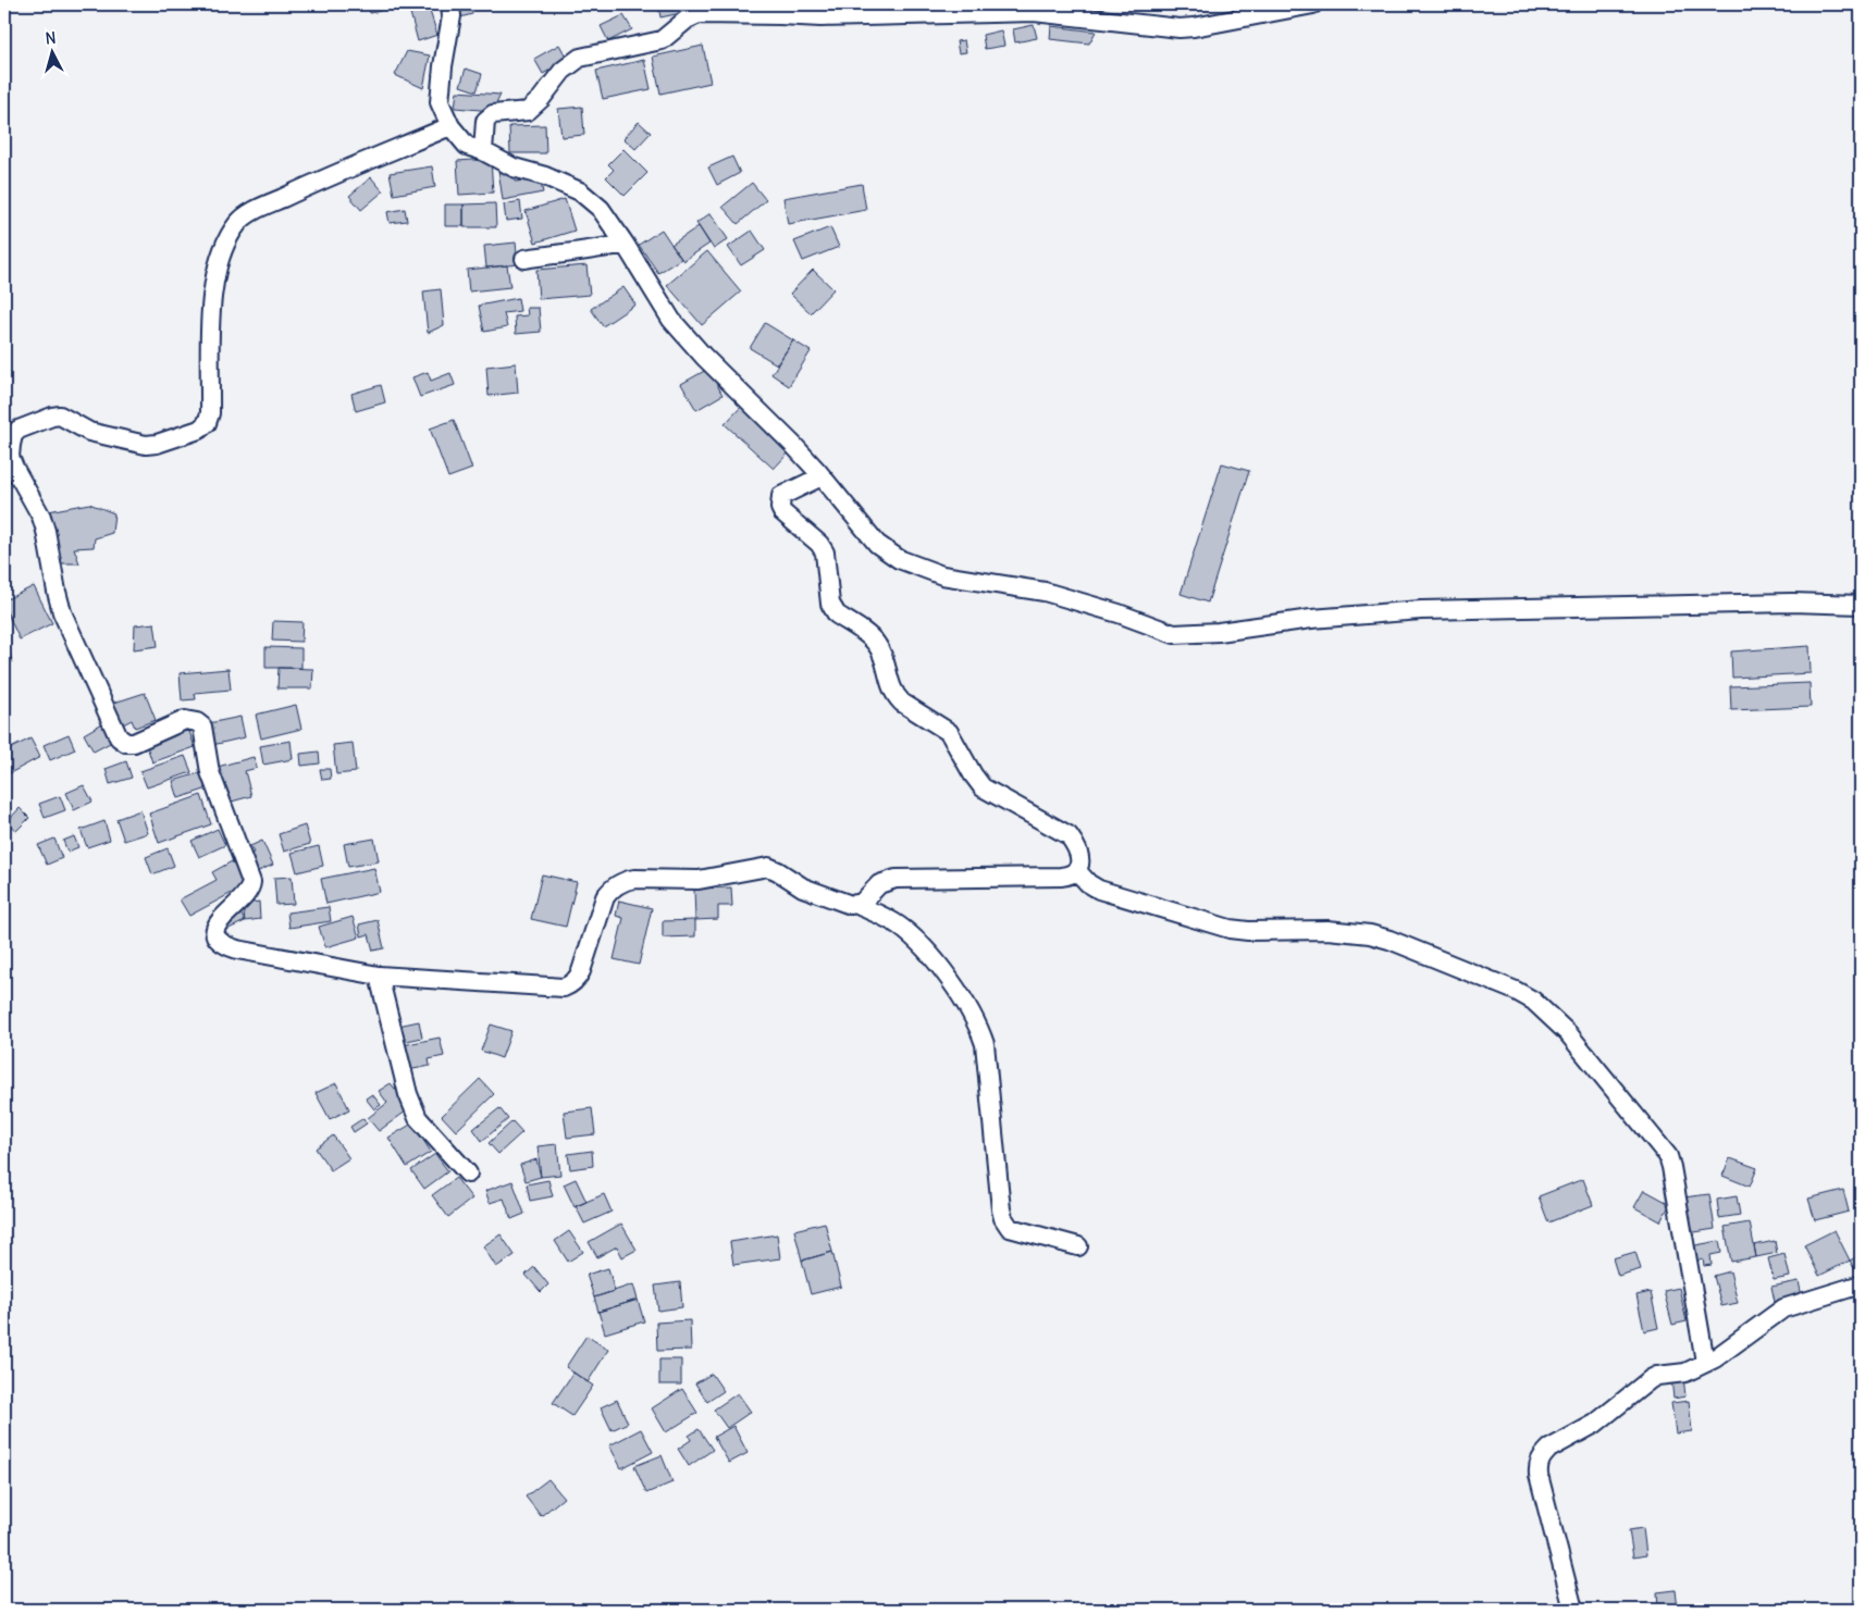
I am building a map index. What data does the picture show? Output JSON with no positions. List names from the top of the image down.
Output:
{
  "north": "top"
}
